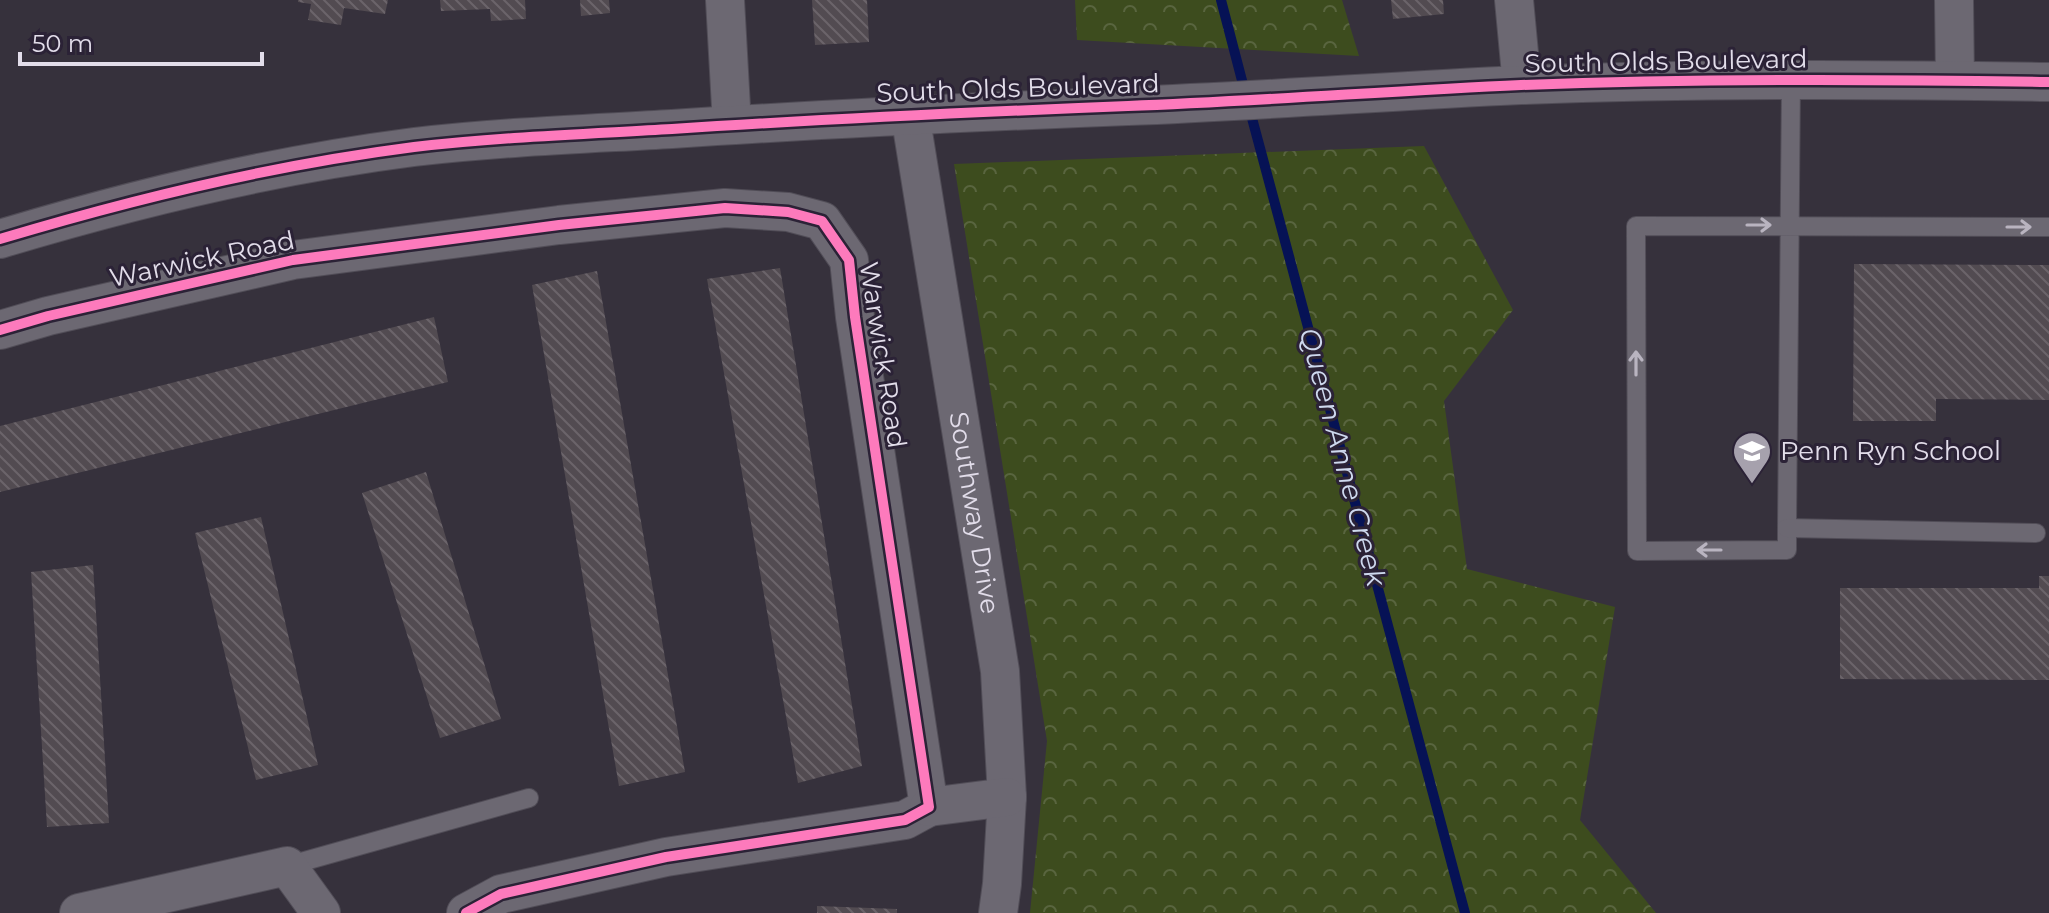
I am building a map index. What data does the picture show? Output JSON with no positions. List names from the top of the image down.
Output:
{
  "streets": {
    "street": ["South Olds Boulevard", "Warwick Road", "Southway Drive"]
  },
  "crossings": [
    ["South Olds Boulevard", "Southway Drive"]
  ],
  "water": ["Queen Anne Creek"],
  "places": {
    "school or university": ["Penn Ryn School"]
  },
  "scale_bar": "50 m"
}
